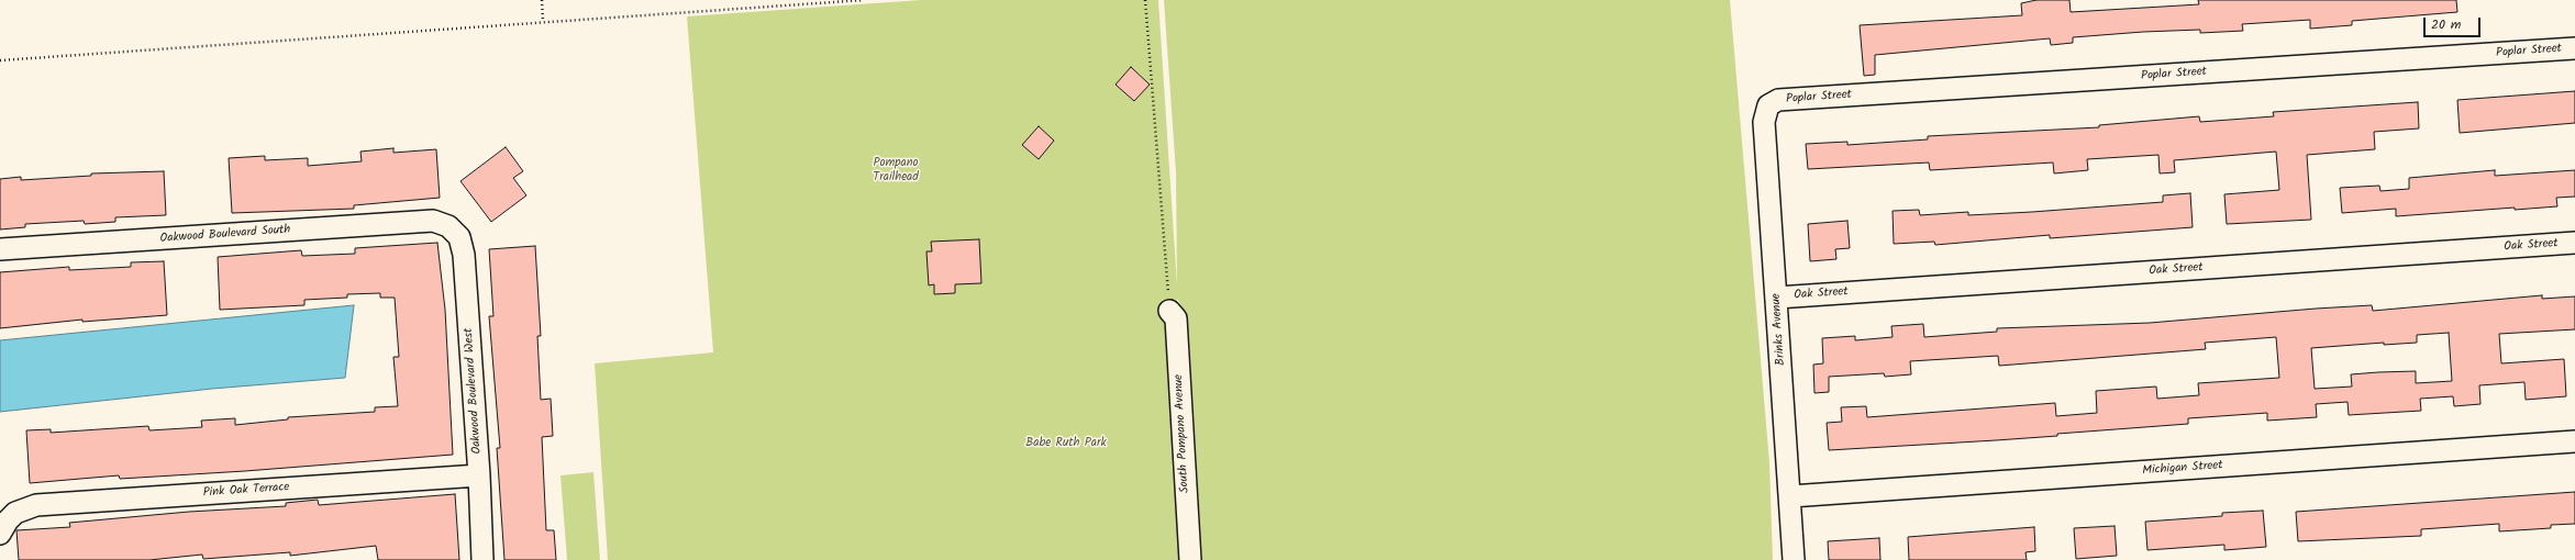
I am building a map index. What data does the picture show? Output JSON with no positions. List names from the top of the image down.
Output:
{
  "streets": {
    "street": [
      "Poplar Street",
      "Oakwood Boulevard South",
      "Oak Street",
      "Brinks Avenue",
      "Oakwood Boulevard West",
      "South Pompano Avenue",
      "Michigan Street",
      "Pink Oak Terrace"
    ]
  },
  "crossings": [
    ["Poplar Street", "Brinks Avenue"],
    ["Oakwood Boulevard South", "Oakwood Boulevard West"],
    ["Oak Street", "Brinks Avenue"],
    ["Brinks Avenue", "Michigan Street"],
    ["Oakwood Boulevard West", "Pink Oak Terrace"]
  ],
  "parks": ["Pompano Trailhead", "Babe Ruth Park"],
  "scale_bar": "20 m"
}
